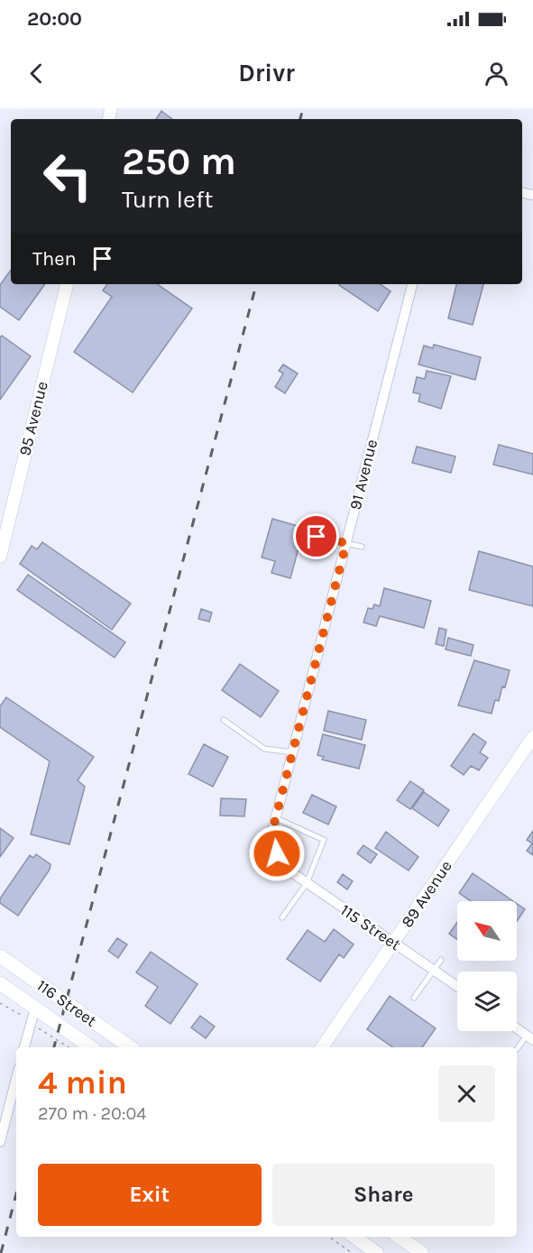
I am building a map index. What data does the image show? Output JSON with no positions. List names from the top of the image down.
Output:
{
  "streets": {
    "main road": ["116 Street"],
    "street": [
      "95 Avenue",
      "91 Avenue",
      "89 Avenue",
      "115 Street"
    ]
  },
  "crossings": [
    ["91 Avenue", "115 Street"],
    ["89 Avenue", "115 Street"]
  ],
  "north": "top left",
  "page": {
    "status": "20:00",
    "header": "Drivr",
    "turn": ["250 m", "Turn left"],
    "then": "Then",
    "heading": ["4 min", "270 m · 20:04"],
    "buttons": ["Exit", "Share"]
  }
}
